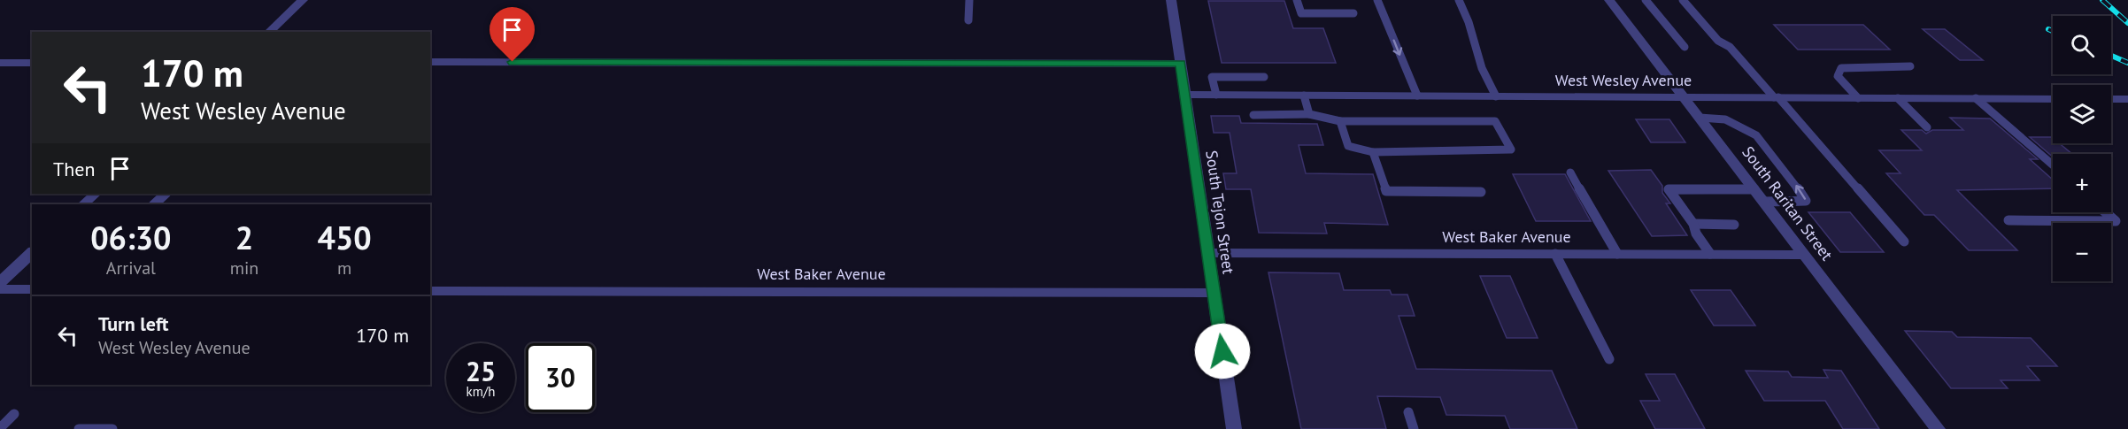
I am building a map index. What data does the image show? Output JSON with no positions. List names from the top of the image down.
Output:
{
  "streets": {
    "street": [
      "West Wesley Avenue",
      "South Raritan Street",
      "South Tejon Street",
      "West Baker Avenue"
    ]
  },
  "crossings": [
    ["West Wesley Avenue", "South Raritan Street"],
    ["West Wesley Avenue", "South Tejon Street"],
    ["South Raritan Street", "West Baker Avenue"],
    ["South Tejon Street", "West Baker Avenue"]
  ],
  "page": {
    "map_buttons": ["+", "−"],
    "turn": ["170 m", "West Wesley Avenue"],
    "then": "Then",
    "eta": [
      "06:30",
      "Arrival",
      "2",
      "min",
      "450",
      "m"
    ],
    "list": [
      {
        "name": "Turn left",
        "note": "West Wesley Avenue",
        "value": "170 m"
      }
    ],
    "speed": "25 km/h",
    "limit": "30"
  }
}
